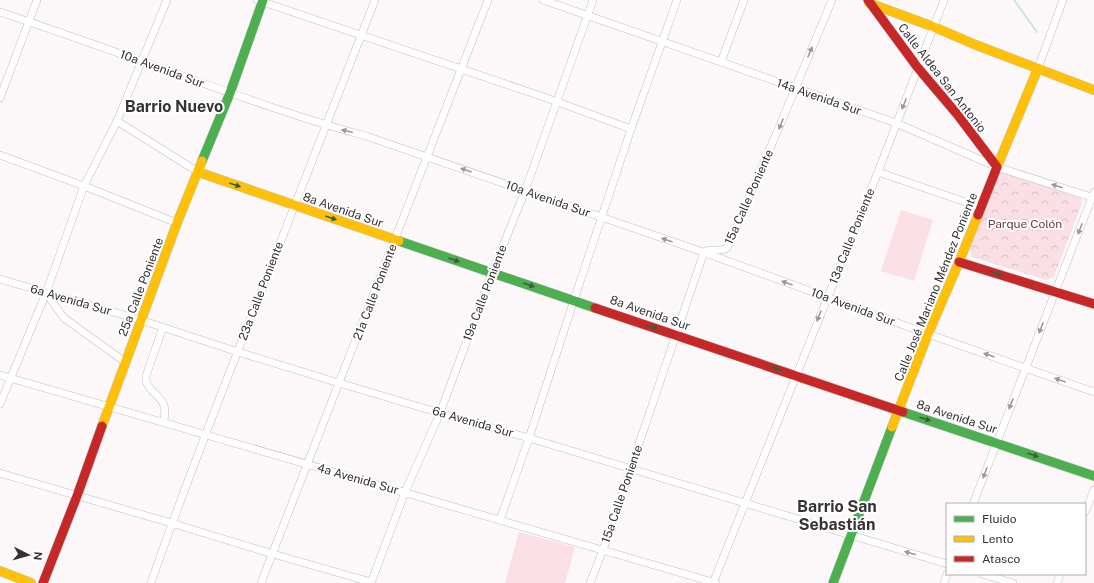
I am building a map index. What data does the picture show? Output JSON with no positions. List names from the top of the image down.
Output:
{
  "streets": {
    "street": [
      "10a Avenida Sur",
      "Calle Aldea San Antonio",
      "14a Avenida Sur",
      "15a Calle Poniente",
      "8a Avenida Sur",
      "13a Calle Poniente",
      "25a Calle Poniente",
      "Calle José Mariano Méndez Poniente",
      "23a Calle Poniente",
      "21a Calle Poniente",
      "19a Calle Poniente",
      "6a Avenida Sur",
      "4a Avenida Sur"
    ]
  },
  "crossings": [
    ["10a Avenida Sur", "15a Calle Poniente"],
    ["10a Avenida Sur", "13a Calle Poniente"],
    ["10a Avenida Sur", "25a Calle Poniente"],
    ["10a Avenida Sur", "Calle José Mariano Méndez Poniente"],
    ["10a Avenida Sur", "23a Calle Poniente"],
    ["10a Avenida Sur", "21a Calle Poniente"],
    ["10a Avenida Sur", "19a Calle Poniente"],
    ["Calle Aldea San Antonio", "14a Avenida Sur"],
    ["Calle Aldea San Antonio", "13a Calle Poniente"],
    ["Calle Aldea San Antonio", "Calle José Mariano Méndez Poniente"],
    ["14a Avenida Sur", "15a Calle Poniente"],
    ["14a Avenida Sur", "13a Calle Poniente"],
    ["14a Avenida Sur", "Calle José Mariano Méndez Poniente"],
    ["14a Avenida Sur", "19a Calle Poniente"],
    ["15a Calle Poniente", "8a Avenida Sur"],
    ["15a Calle Poniente", "6a Avenida Sur"],
    ["15a Calle Poniente", "4a Avenida Sur"],
    ["8a Avenida Sur", "13a Calle Poniente"],
    ["8a Avenida Sur", "25a Calle Poniente"],
    ["8a Avenida Sur", "Calle José Mariano Méndez Poniente"],
    ["8a Avenida Sur", "23a Calle Poniente"],
    ["8a Avenida Sur", "21a Calle Poniente"],
    ["8a Avenida Sur", "19a Calle Poniente"],
    ["13a Calle Poniente", "6a Avenida Sur"],
    ["13a Calle Poniente", "4a Avenida Sur"],
    ["25a Calle Poniente", "6a Avenida Sur"],
    ["25a Calle Poniente", "4a Avenida Sur"],
    ["Calle José Mariano Méndez Poniente", "6a Avenida Sur"],
    ["23a Calle Poniente", "6a Avenida Sur"],
    ["23a Calle Poniente", "4a Avenida Sur"],
    ["21a Calle Poniente", "6a Avenida Sur"],
    ["21a Calle Poniente", "4a Avenida Sur"],
    ["19a Calle Poniente", "6a Avenida Sur"],
    ["19a Calle Poniente", "4a Avenida Sur"]
  ],
  "one_way": ["10a Avenida Sur", "8a Avenida Sur"],
  "districts": ["Barrio Nuevo", "Barrio San Sebastián"],
  "parks": ["Parque Colón"],
  "legend": ["Fluido", "Lento", "Atasco"],
  "north": "right"
}
